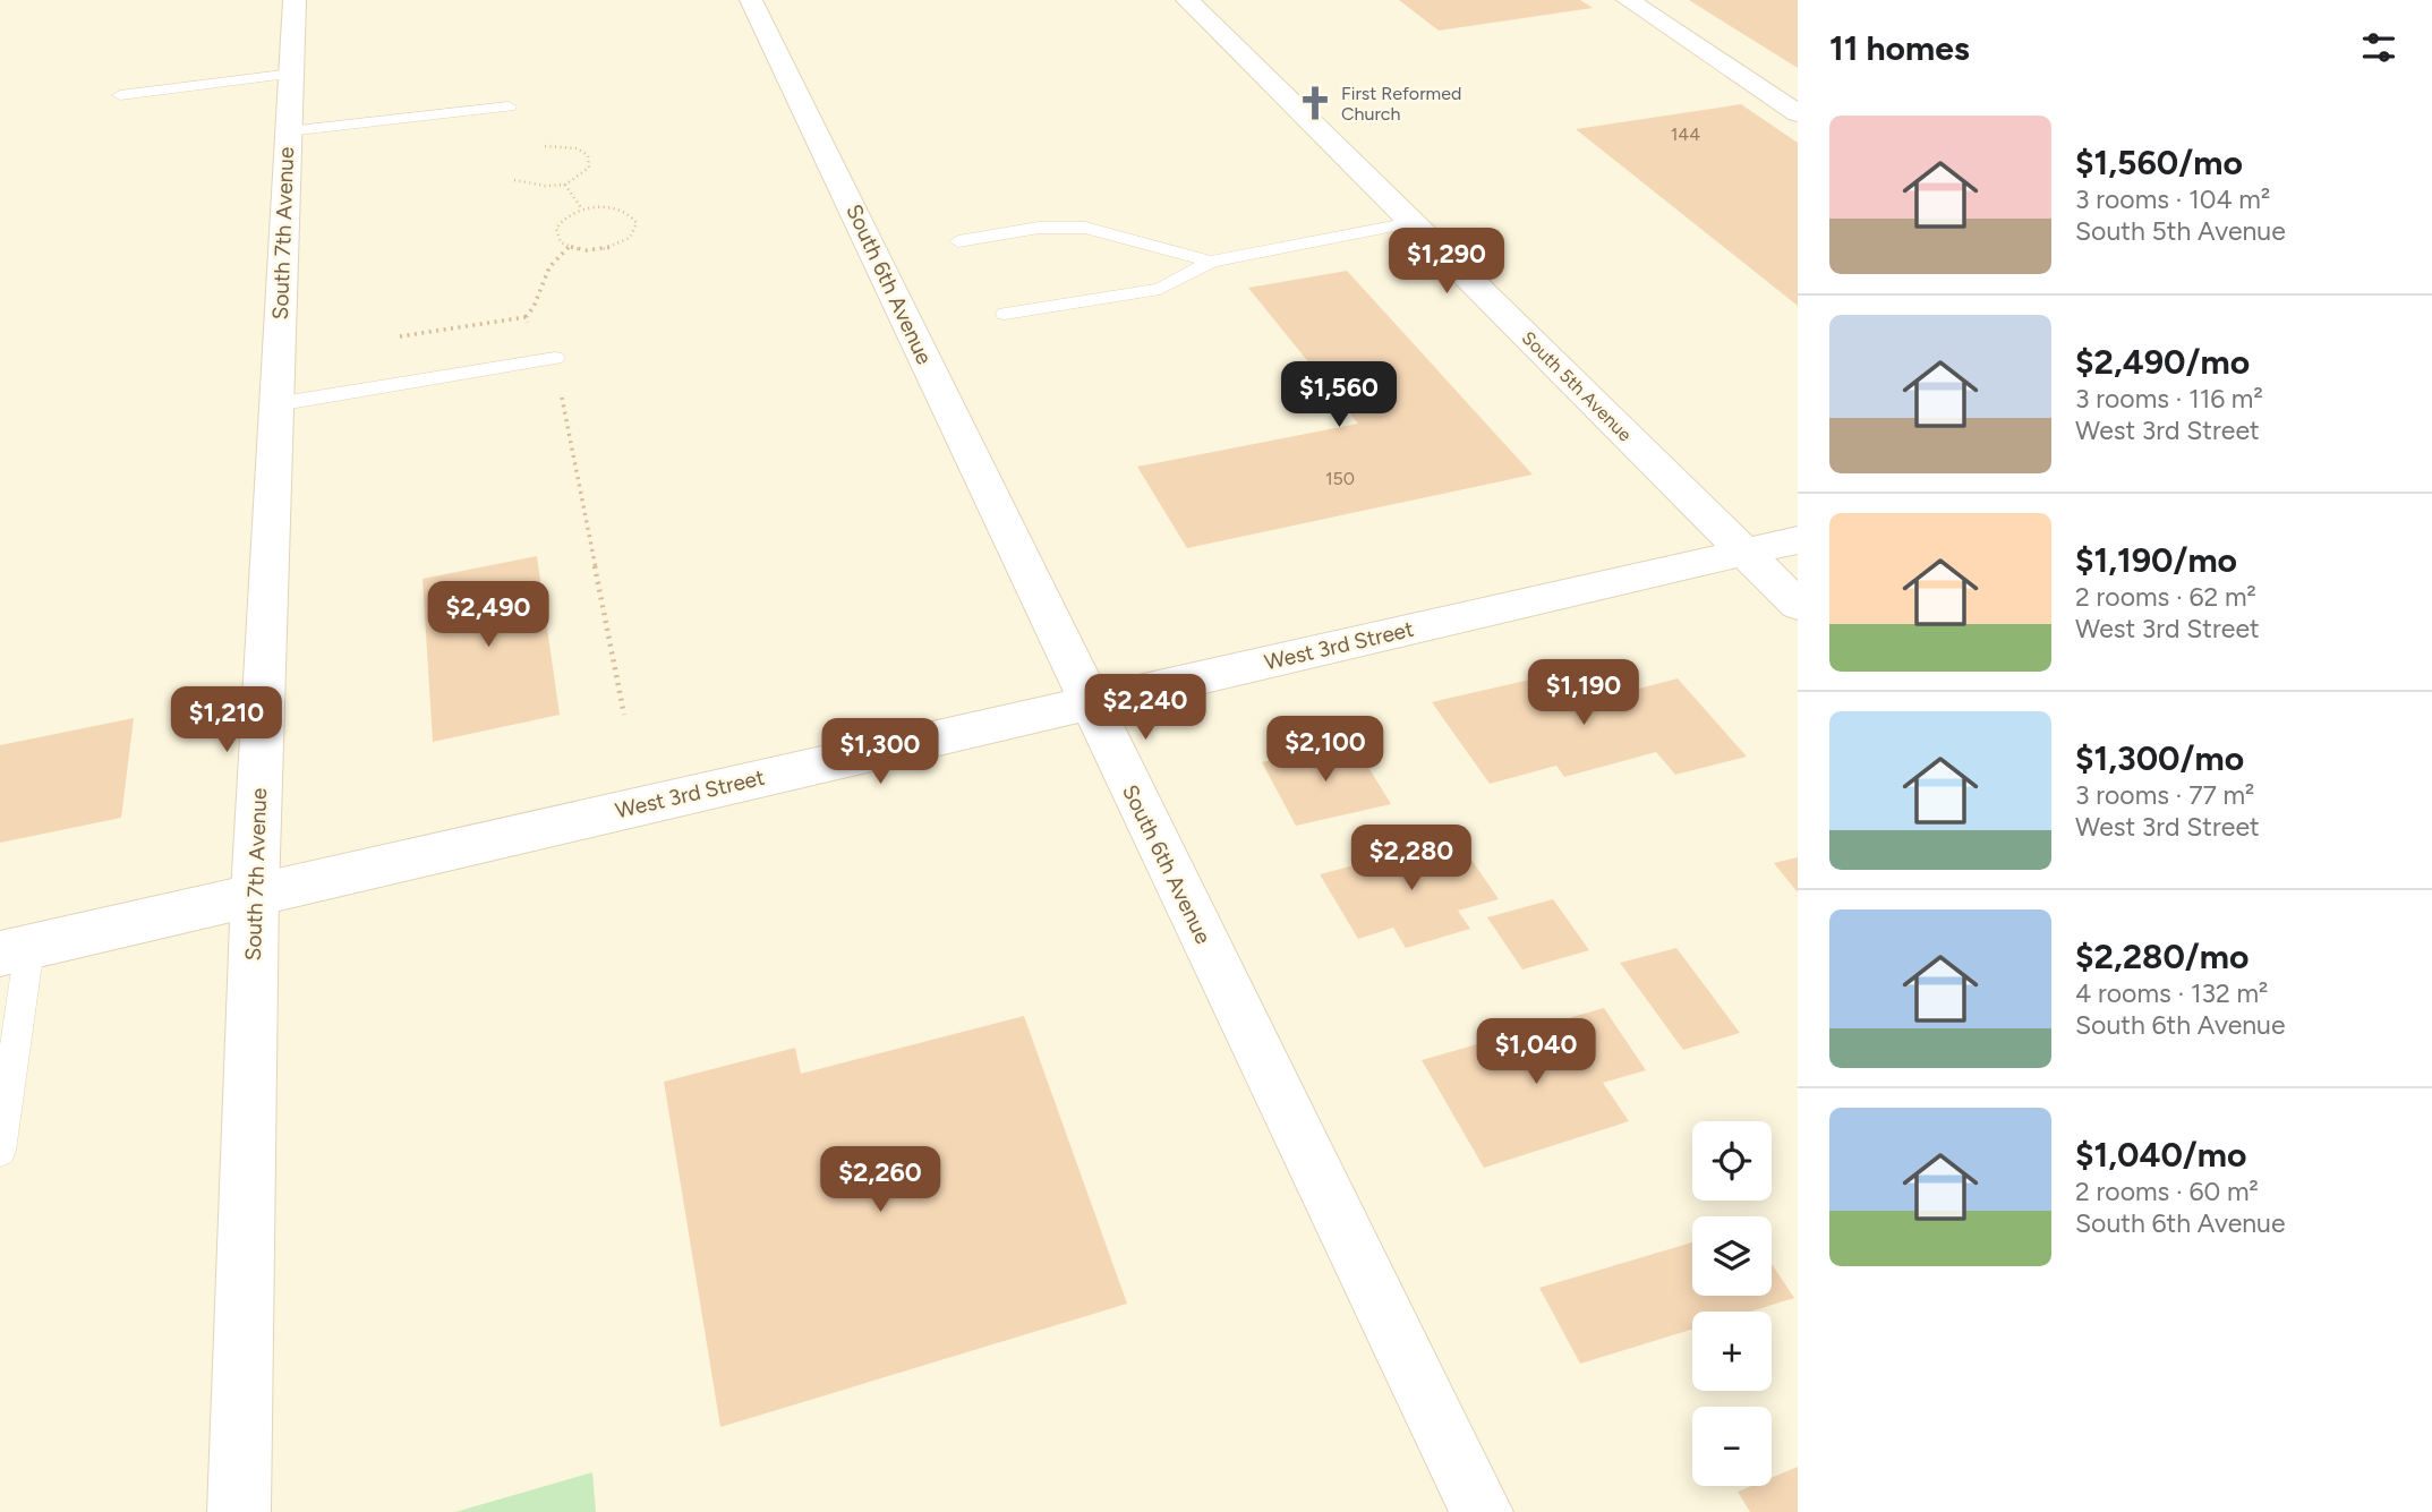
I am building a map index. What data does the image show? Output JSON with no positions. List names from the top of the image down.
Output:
{
  "streets": {
    "street": [
      "South 7th Avenue",
      "South 6th Avenue",
      "South 5th Avenue",
      "West 3rd Street"
    ]
  },
  "crossings": [
    ["South 7th Avenue", "West 3rd Street"],
    ["South 6th Avenue", "West 3rd Street"],
    ["South 5th Avenue", "West 3rd Street"]
  ],
  "places": {
    "church": ["First Reformed Church"]
  },
  "house_numbers": ["144", "150"],
  "page": {
    "heading": "11 homes",
    "list": [
      {
        "name": "$1,560/mo",
        "note": "3 rooms · 104 m² · South 5th Avenue"
      },
      {
        "name": "$2,490/mo",
        "note": "3 rooms · 116 m² · West 3rd Street"
      },
      {
        "name": "$1,190/mo",
        "note": "2 rooms · 62 m² · West 3rd Street"
      },
      {
        "name": "$1,300/mo",
        "note": "3 rooms · 77 m² · West 3rd Street"
      },
      {
        "name": "$2,280/mo",
        "note": "4 rooms · 132 m² · South 6th Avenue"
      },
      {
        "name": "$1,040/mo",
        "note": "2 rooms · 60 m² · South 6th Avenue"
      }
    ],
    "price": [
      "$1,290",
      "$1,560",
      "$2,490",
      "$1,190",
      "$2,240",
      "$1,210",
      "$2,100",
      "$1,300",
      "$2,280",
      "$1,040",
      "$2,260"
    ],
    "map_buttons": ["+", "−"]
  }
}
